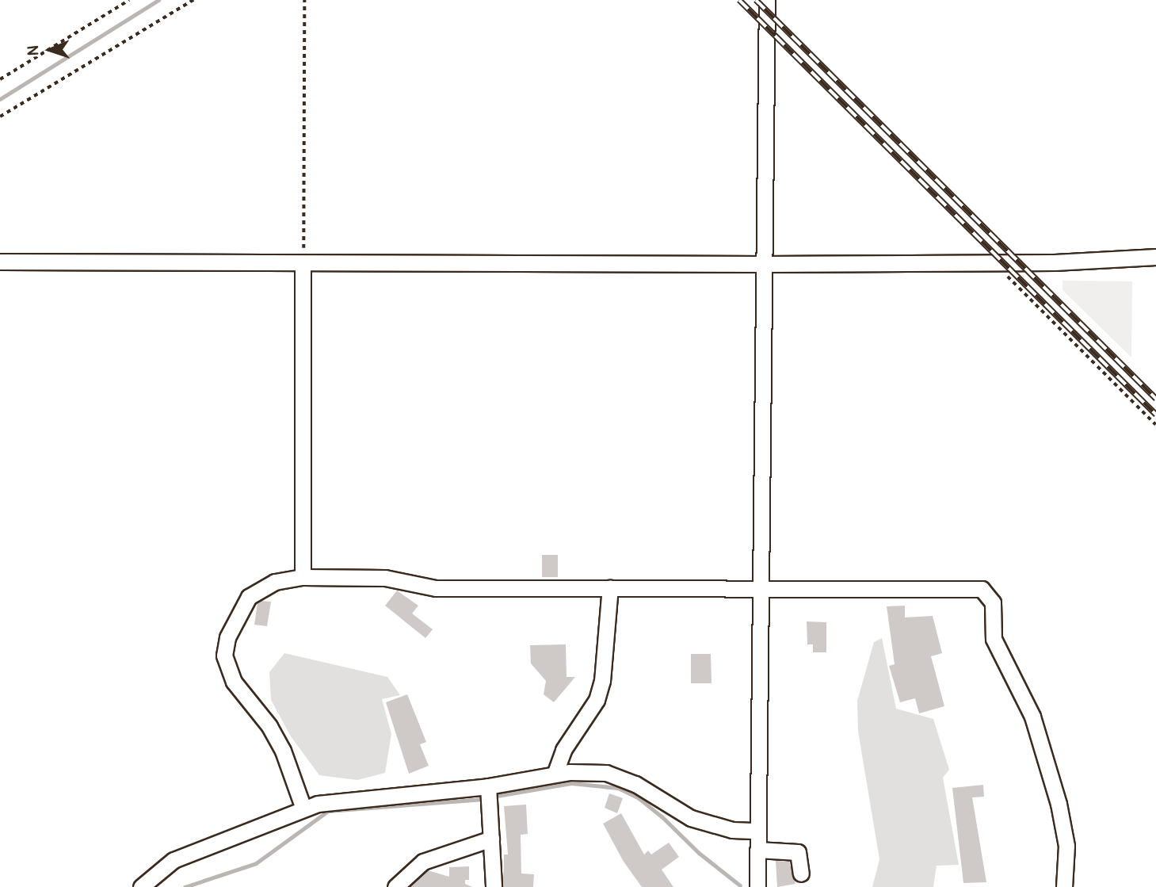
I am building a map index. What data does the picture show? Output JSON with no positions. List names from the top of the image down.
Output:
{
  "north": "left"
}
